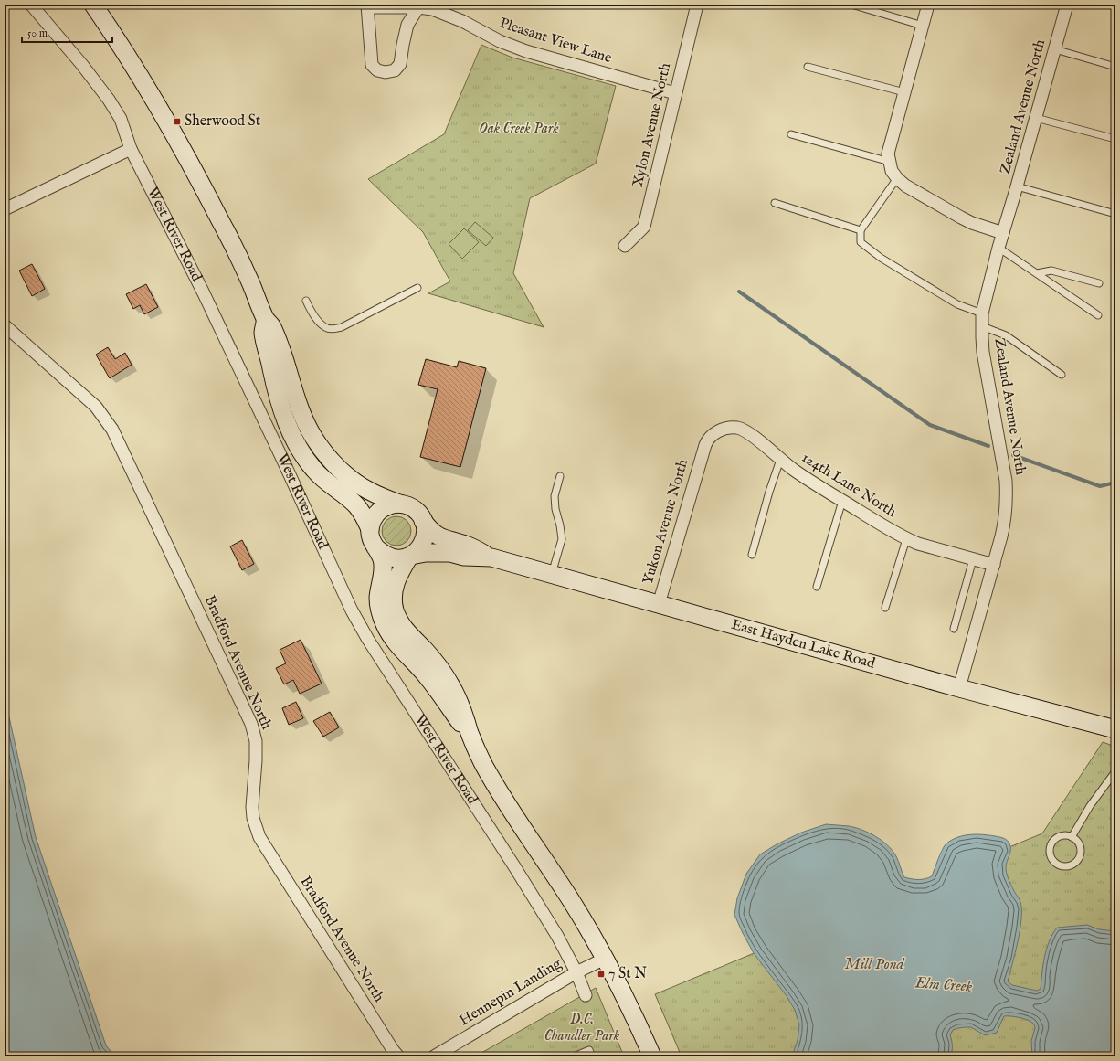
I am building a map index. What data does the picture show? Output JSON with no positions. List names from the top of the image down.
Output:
{
  "streets": {
    "main road": ["West River Road", "East Hayden Lake Road"],
    "street": [
      "Pleasant View Lane",
      "Zealand Avenue North",
      "Xylon Avenue North",
      "124th Lane North",
      "Yukon Avenue North",
      "Bradford Avenue North",
      "Hennepin Landing"
    ]
  },
  "crossings": [
    ["Pleasant View Lane", "Xylon Avenue North"],
    ["Zealand Avenue North", "124th Lane North"],
    ["Zealand Avenue North", "East Hayden Lake Road"],
    ["West River Road", "East Hayden Lake Road"],
    ["West River Road", "Hennepin Landing"],
    ["124th Lane North", "Yukon Avenue North"],
    ["Yukon Avenue North", "East Hayden Lake Road"]
  ],
  "water": ["Mill Pond", "Elm Creek"],
  "parks": ["Oak Creek Park", "D.C. Chandler Park"],
  "places": {
    "transit": ["Sherwood St", "7 St N"]
  },
  "scale_bar": "50 m"
}
